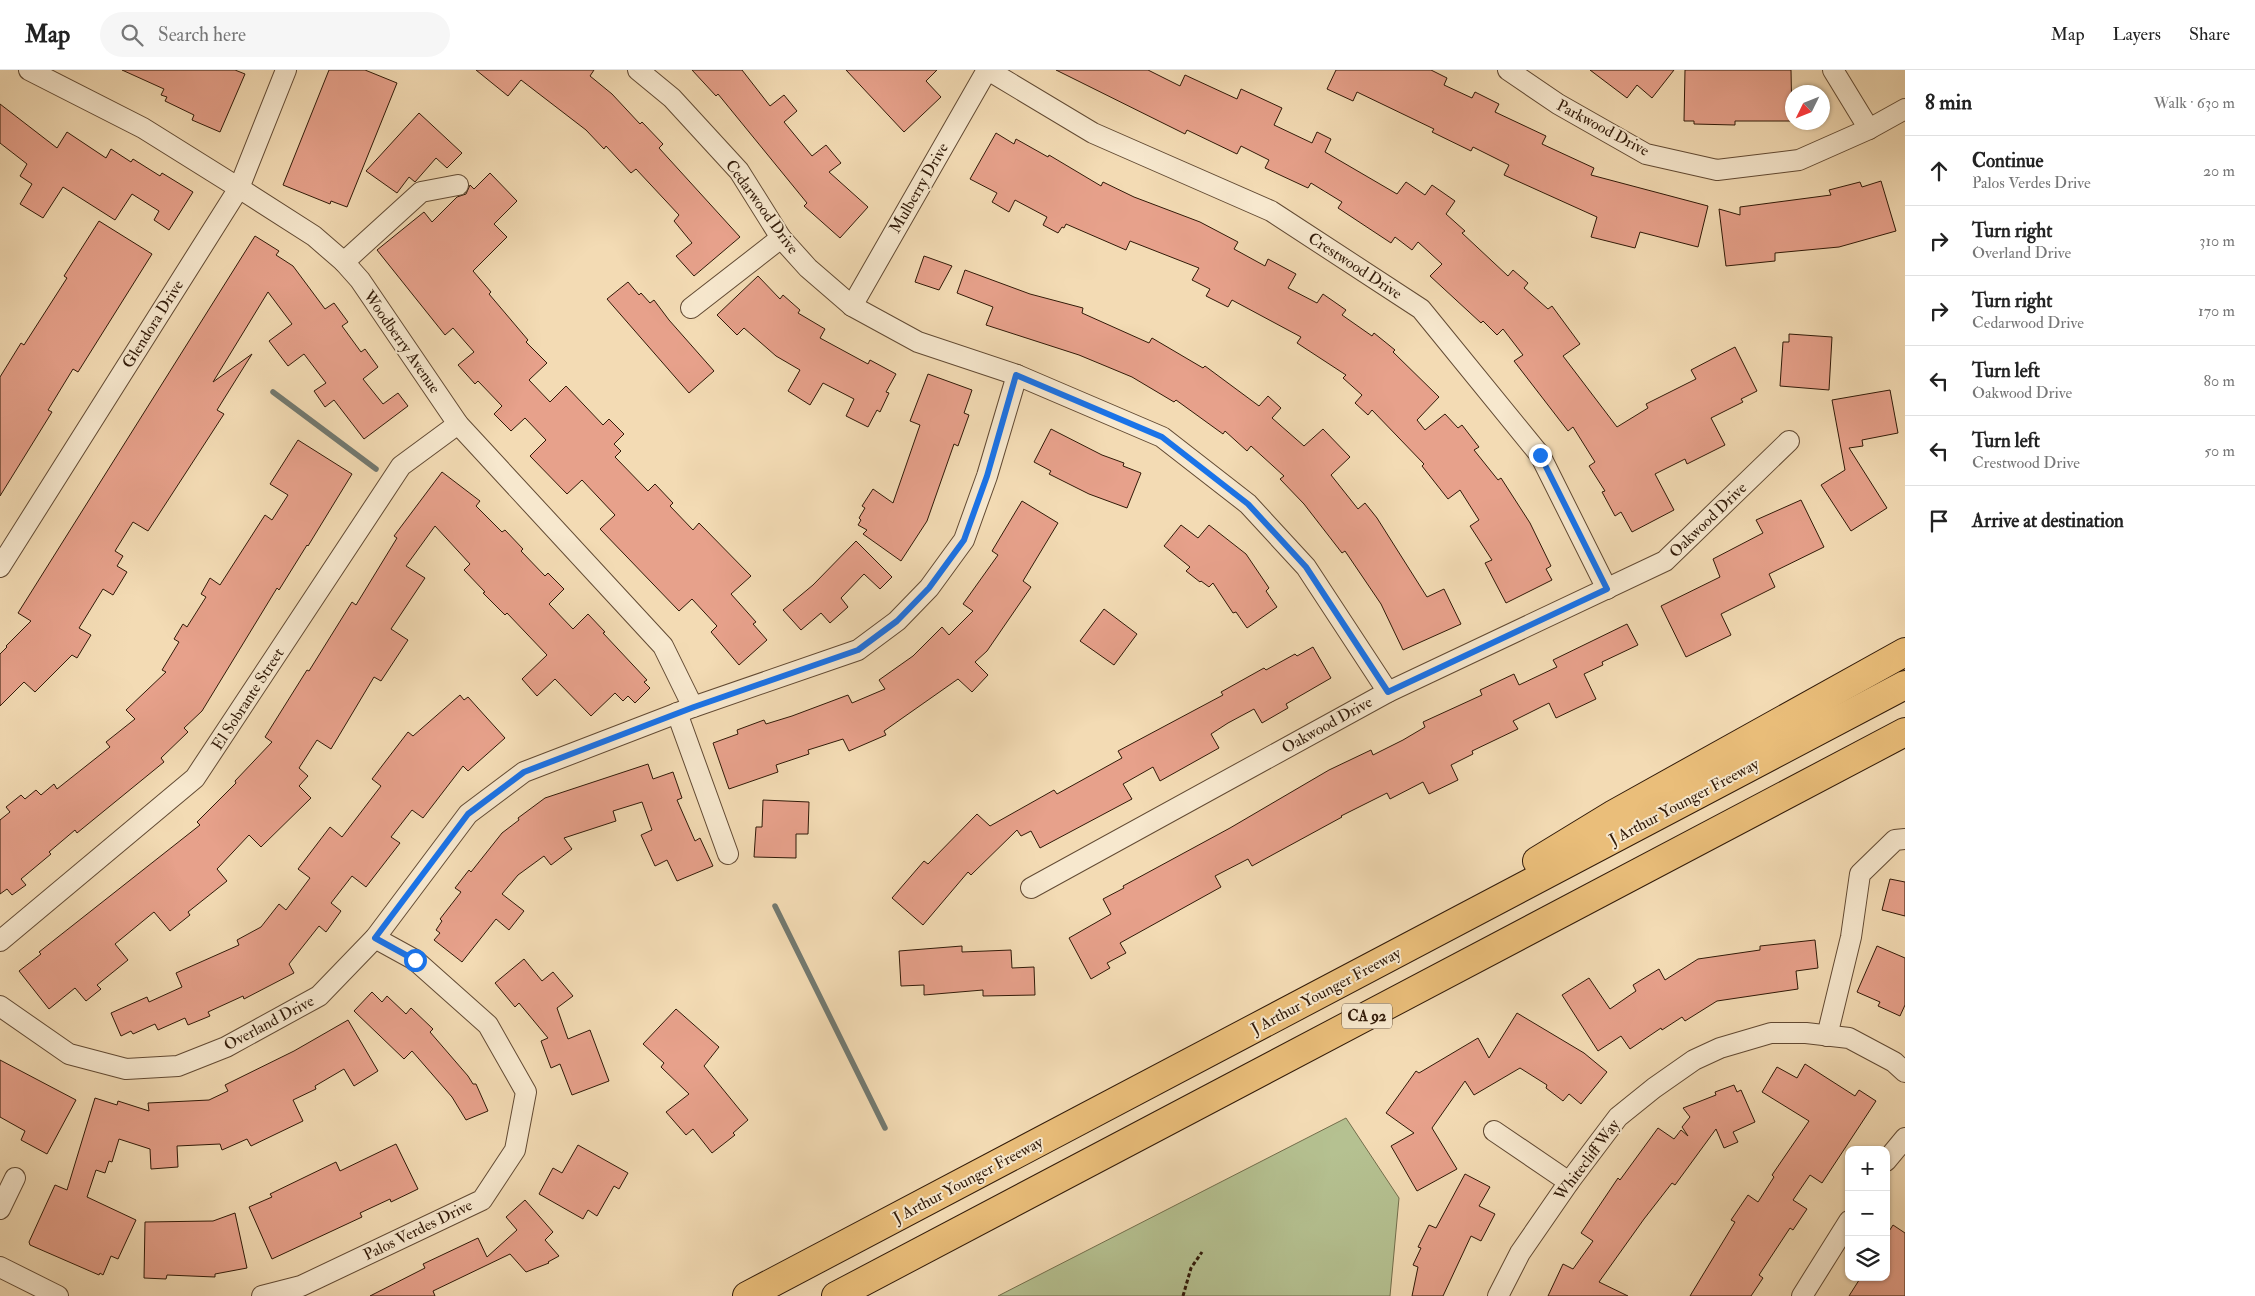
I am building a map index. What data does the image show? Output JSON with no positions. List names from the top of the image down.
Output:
{
  "streets": {
    "highway": ["J Arthur Younger Freeway", "CA 92"],
    "street": [
      "Parkwood Drive",
      "Mulberry Drive",
      "Cedarwood Drive",
      "Crestwood Drive",
      "Glendora Drive",
      "Woodberry Avenue",
      "Oakwood Drive",
      "El Sobrante Street",
      "Overland Drive",
      "Whitecliff Way",
      "Palos Verdes Drive"
    ]
  },
  "crossings": [
    ["Mulberry Drive", "Cedarwood Drive"],
    ["Mulberry Drive", "Crestwood Drive"],
    ["Cedarwood Drive", "Oakwood Drive"],
    ["Cedarwood Drive", "Overland Drive"],
    ["Crestwood Drive", "Oakwood Drive"],
    ["Glendora Drive", "Woodberry Avenue"],
    ["Woodberry Avenue", "El Sobrante Street"],
    ["Woodberry Avenue", "Overland Drive"],
    ["Overland Drive", "Palos Verdes Drive"]
  ],
  "north": "bottom left",
  "page": {
    "header": "Map",
    "search": "Search here",
    "nav": ["Map", "Layers", "Share"],
    "heading": ["8 min", "Walk · 630 m"],
    "list": [
      ["Continue", "Palos Verdes Drive", "20 m"],
      ["Turn right", "Overland Drive", "310 m"],
      ["Turn right", "Cedarwood Drive", "170 m"],
      ["Turn left", "Oakwood Drive", "80 m"],
      ["Turn left", "Crestwood Drive", "50 m"],
      "Arrive at destination"
    ],
    "map_buttons": ["+", "−"]
  }
}
